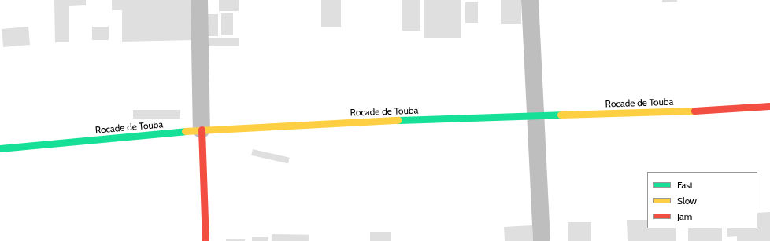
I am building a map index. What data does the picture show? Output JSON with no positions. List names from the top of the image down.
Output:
{
  "streets": {
    "main road": ["Rocade de Touba"]
  },
  "legend": ["Fast", "Slow", "Jam"]
}
